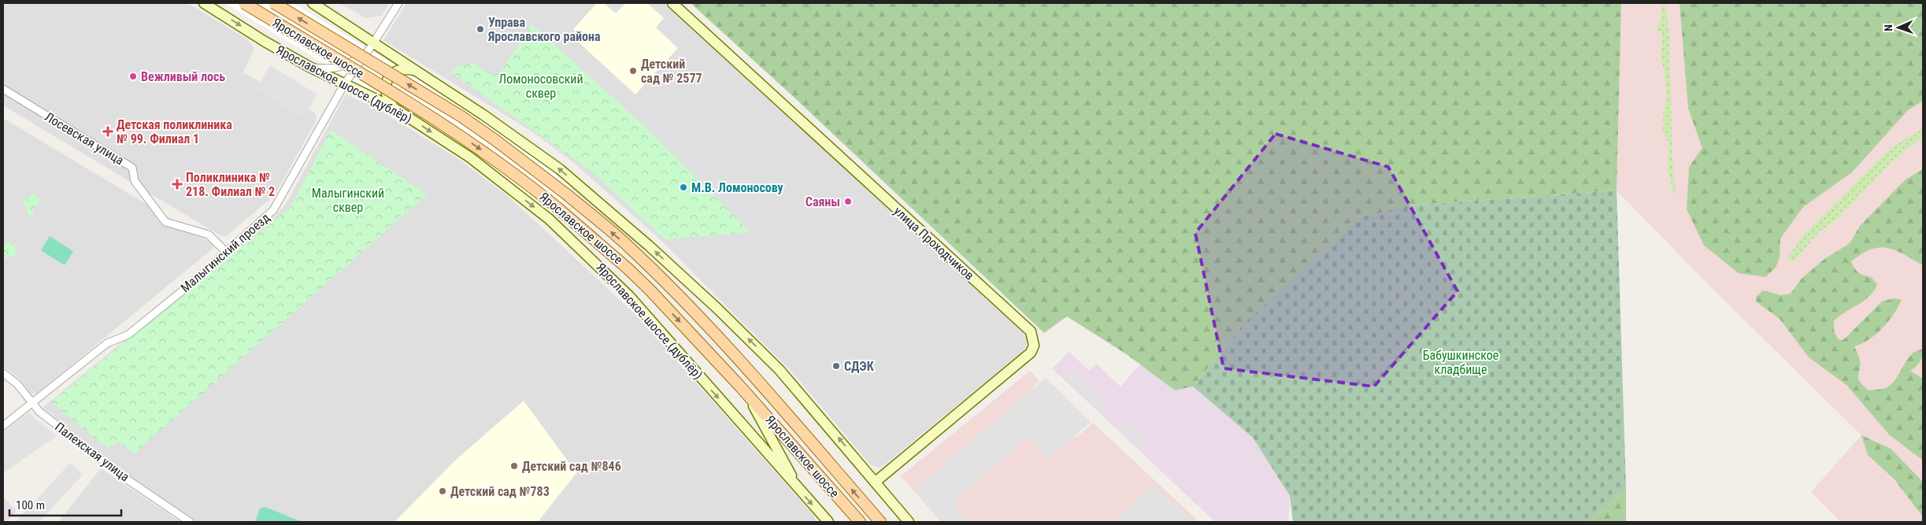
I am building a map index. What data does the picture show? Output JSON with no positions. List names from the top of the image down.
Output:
{
  "streets": {
    "main road": ["Ярославское шоссе"],
    "street": [
      "Ярославское шоссе (дублёр)",
      "Лосевская улица",
      "улица Проходчиков",
      "Малыгинский проезд",
      "Палехская улица"
    ]
  },
  "crossings": [
    ["Ярославское шоссе (дублёр)", "Малыгинский проезд"],
    ["Лосевская улица", "Малыгинский проезд"],
    ["Малыгинский проезд", "Палехская улица"]
  ],
  "parks": ["Ломоносовский сквер", "Малыгинский сквер", "Бабушкинское кладбище"],
  "places": {
    "other": [
      "Управа Ярославского района",
      "Детский сад № 2577",
      "Вежливый лось",
      "М.В. Ломоносову",
      "Саяны",
      "СДЭК",
      "Детский сад №846",
      "Детский сад №783"
    ],
    "health": ["Детская поликлиника № 99. Филиал 1", "Поликлиника № 218. Филиал № 2"]
  },
  "scale_bar": "100 m",
  "north": "left"
}
